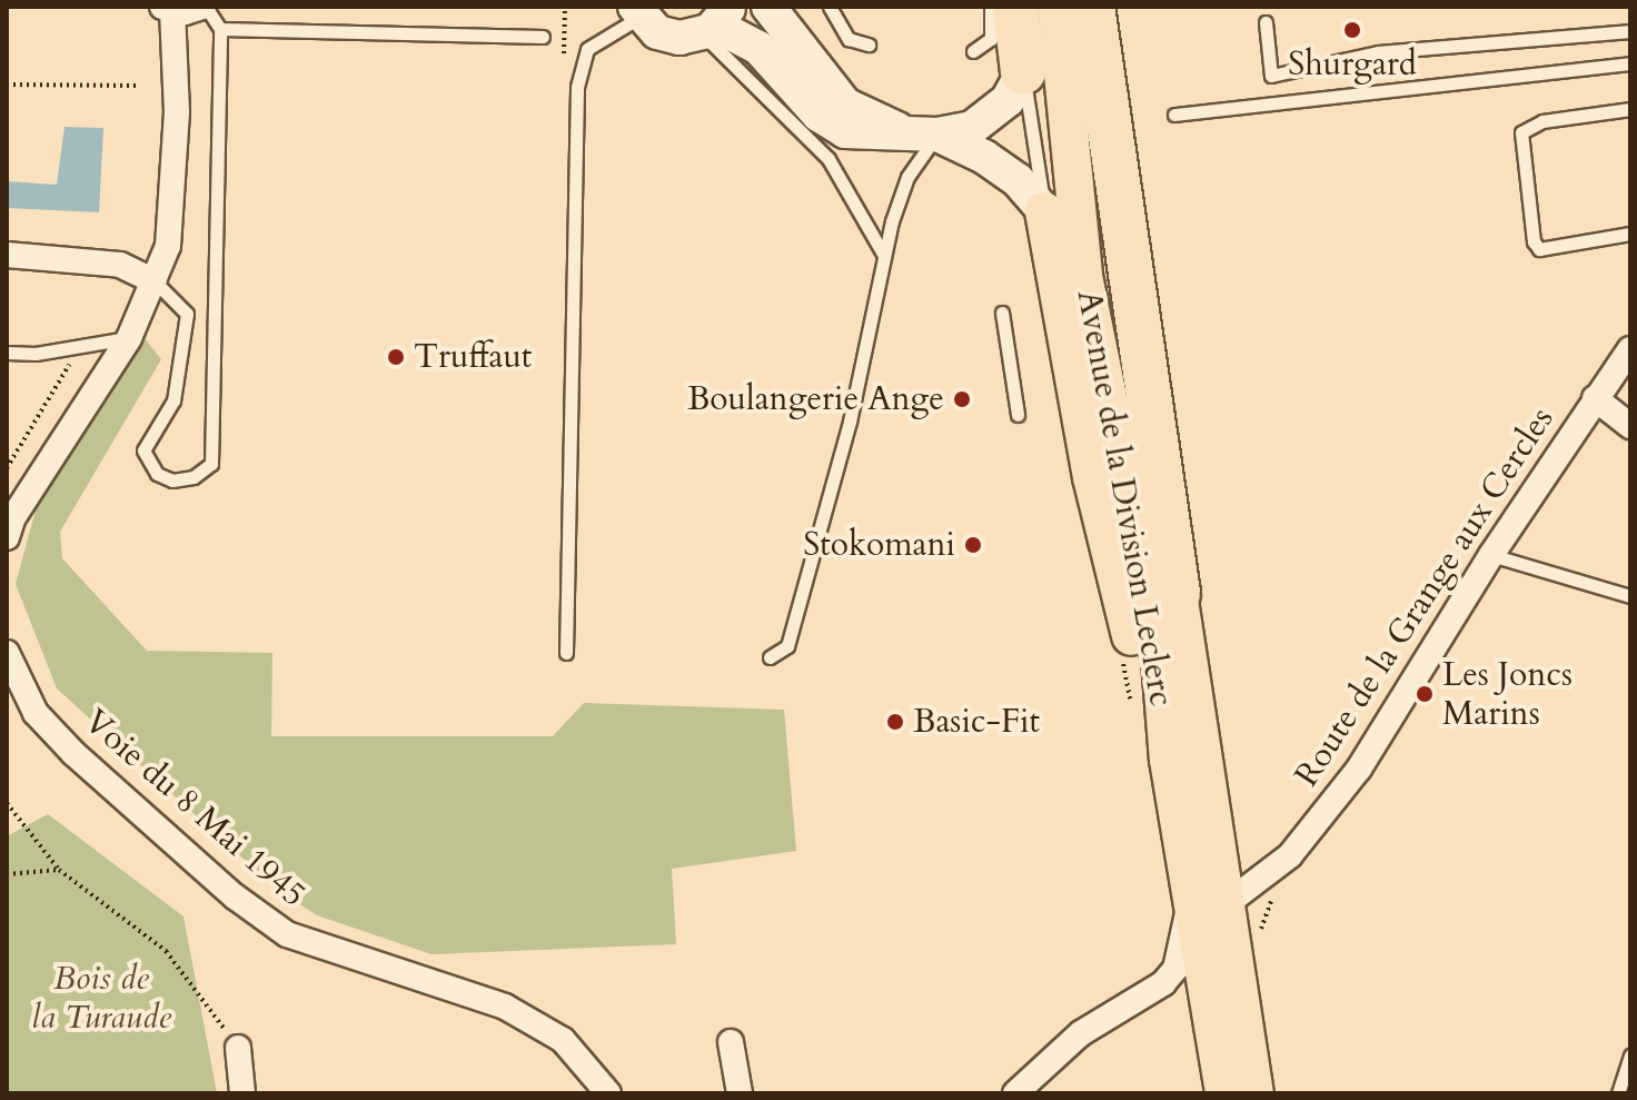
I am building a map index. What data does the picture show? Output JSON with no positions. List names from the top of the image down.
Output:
{
  "streets": {
    "highway": ["Avenue de la Division Leclerc"],
    "street": ["Route de la Grange aux Cercles", "Voie du 8 Mai 1945"]
  },
  "crossings": [
    ["Avenue de la Division Leclerc", "Route de la Grange aux Cercles"]
  ],
  "parks": ["Bois de la Turaude"],
  "places": [
    "Shurgard",
    "Truffaut",
    "Boulangerie Ange",
    "Stokomani",
    "Les Joncs Marins",
    "Basic-Fit"
  ]
}
